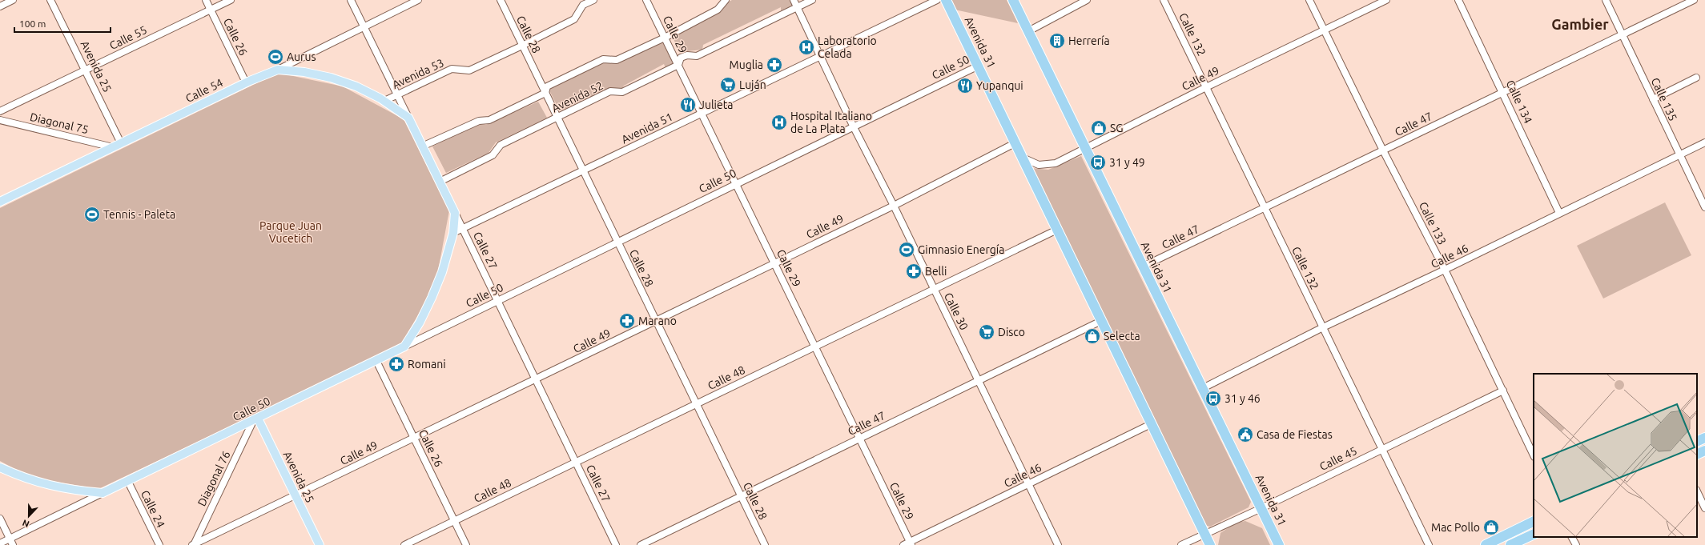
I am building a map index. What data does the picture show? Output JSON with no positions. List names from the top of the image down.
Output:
{
  "streets": {
    "highway": ["Avenida 31"],
    "main road": [
      "Avenida 25",
      "Calle 50",
      "Calle 54",
      "Calle 27"
    ],
    "street": [
      "Calle 28",
      "Calle 29",
      "Calle 132",
      "Calle 26",
      "Calle 55",
      "Avenida 53",
      "Calle 49",
      "Avenida 52",
      "Calle 135",
      "Calle 134",
      "Diagonal 75",
      "Calle 47",
      "Avenida 51",
      "Calle 133",
      "Calle 46",
      "Calle 30",
      "Calle 48",
      "Calle 45",
      "Diagonal 76",
      "Calle 24"
    ]
  },
  "crossings": [
    ["Calle 28", "Calle 50"],
    ["Calle 28", "Avenida 53"],
    ["Calle 28", "Calle 49"],
    ["Calle 28", "Avenida 52"],
    ["Calle 28", "Calle 47"],
    ["Calle 28", "Avenida 51"],
    ["Calle 28", "Calle 48"],
    ["Calle 29", "Calle 50"],
    ["Calle 29", "Calle 49"],
    ["Calle 29", "Avenida 52"],
    ["Calle 29", "Calle 47"],
    ["Calle 29", "Avenida 51"],
    ["Calle 29", "Calle 46"],
    ["Calle 29", "Calle 48"],
    ["Calle 132", "Calle 49"],
    ["Calle 132", "Calle 47"],
    ["Calle 132", "Calle 46"],
    ["Calle 132", "Calle 45"],
    ["Calle 26", "Calle 55"],
    ["Calle 26", "Calle 50"],
    ["Calle 26", "Calle 49"],
    ["Calle 26", "Calle 54"],
    ["Calle 26", "Calle 48"],
    ["Calle 55", "Avenida 25"],
    ["Avenida 31", "Calle 50"],
    ["Avenida 31", "Calle 49"],
    ["Avenida 31", "Calle 47"],
    ["Avenida 31", "Calle 46"],
    ["Avenida 31", "Calle 48"],
    ["Avenida 31", "Calle 45"],
    ["Avenida 25", "Calle 50"],
    ["Avenida 25", "Calle 49"],
    ["Avenida 25", "Calle 54"],
    ["Avenida 25", "Diagonal 75"],
    ["Avenida 25", "Diagonal 76"],
    ["Calle 50", "Calle 27"],
    ["Calle 50", "Calle 30"],
    ["Calle 50", "Diagonal 76"],
    ["Calle 50", "Calle 24"],
    ["Avenida 53", "Calle 27"],
    ["Calle 49", "Calle 133"],
    ["Calle 49", "Calle 27"],
    ["Calle 49", "Calle 30"],
    ["Calle 49", "Diagonal 76"],
    ["Calle 54", "Diagonal 75"],
    ["Calle 54", "Calle 27"],
    ["Avenida 52", "Calle 27"],
    ["Avenida 52", "Calle 30"],
    ["Calle 135", "Calle 47"],
    ["Calle 135", "Calle 46"],
    ["Calle 134", "Calle 47"],
    ["Calle 134", "Calle 46"],
    ["Calle 47", "Calle 133"],
    ["Calle 47", "Calle 30"],
    ["Avenida 51", "Calle 27"],
    ["Avenida 51", "Calle 30"],
    ["Calle 133", "Calle 46"],
    ["Calle 133", "Calle 45"],
    ["Calle 27", "Calle 48"],
    ["Calle 46", "Calle 30"],
    ["Calle 30", "Calle 48"]
  ],
  "districts": ["Gambier"],
  "parks": ["Parque Juan Vucetich"],
  "places": {
    "building": ["Herrería"],
    "hospital": ["Laboratorio Celada", "Hospital Italiano de La Plata"],
    "sports": ["Aurus", "Tennis - Paleta", "Gimnasio Energía"],
    "pharmacy": [
      "Muglia",
      "Belli",
      "Marano",
      "Romani"
    ],
    "supermarket": ["Luján", "Disco"],
    "restaurant": ["Yupanqui", "Julieta"],
    "shop": ["SG", "Selecta", "Mac Pollo"],
    "bus stop": ["31 y 49", "31 y 46"],
    "public building": ["Casa de Fiestas"]
  },
  "scale_bar": "100 m",
  "north": "bottom"
}
